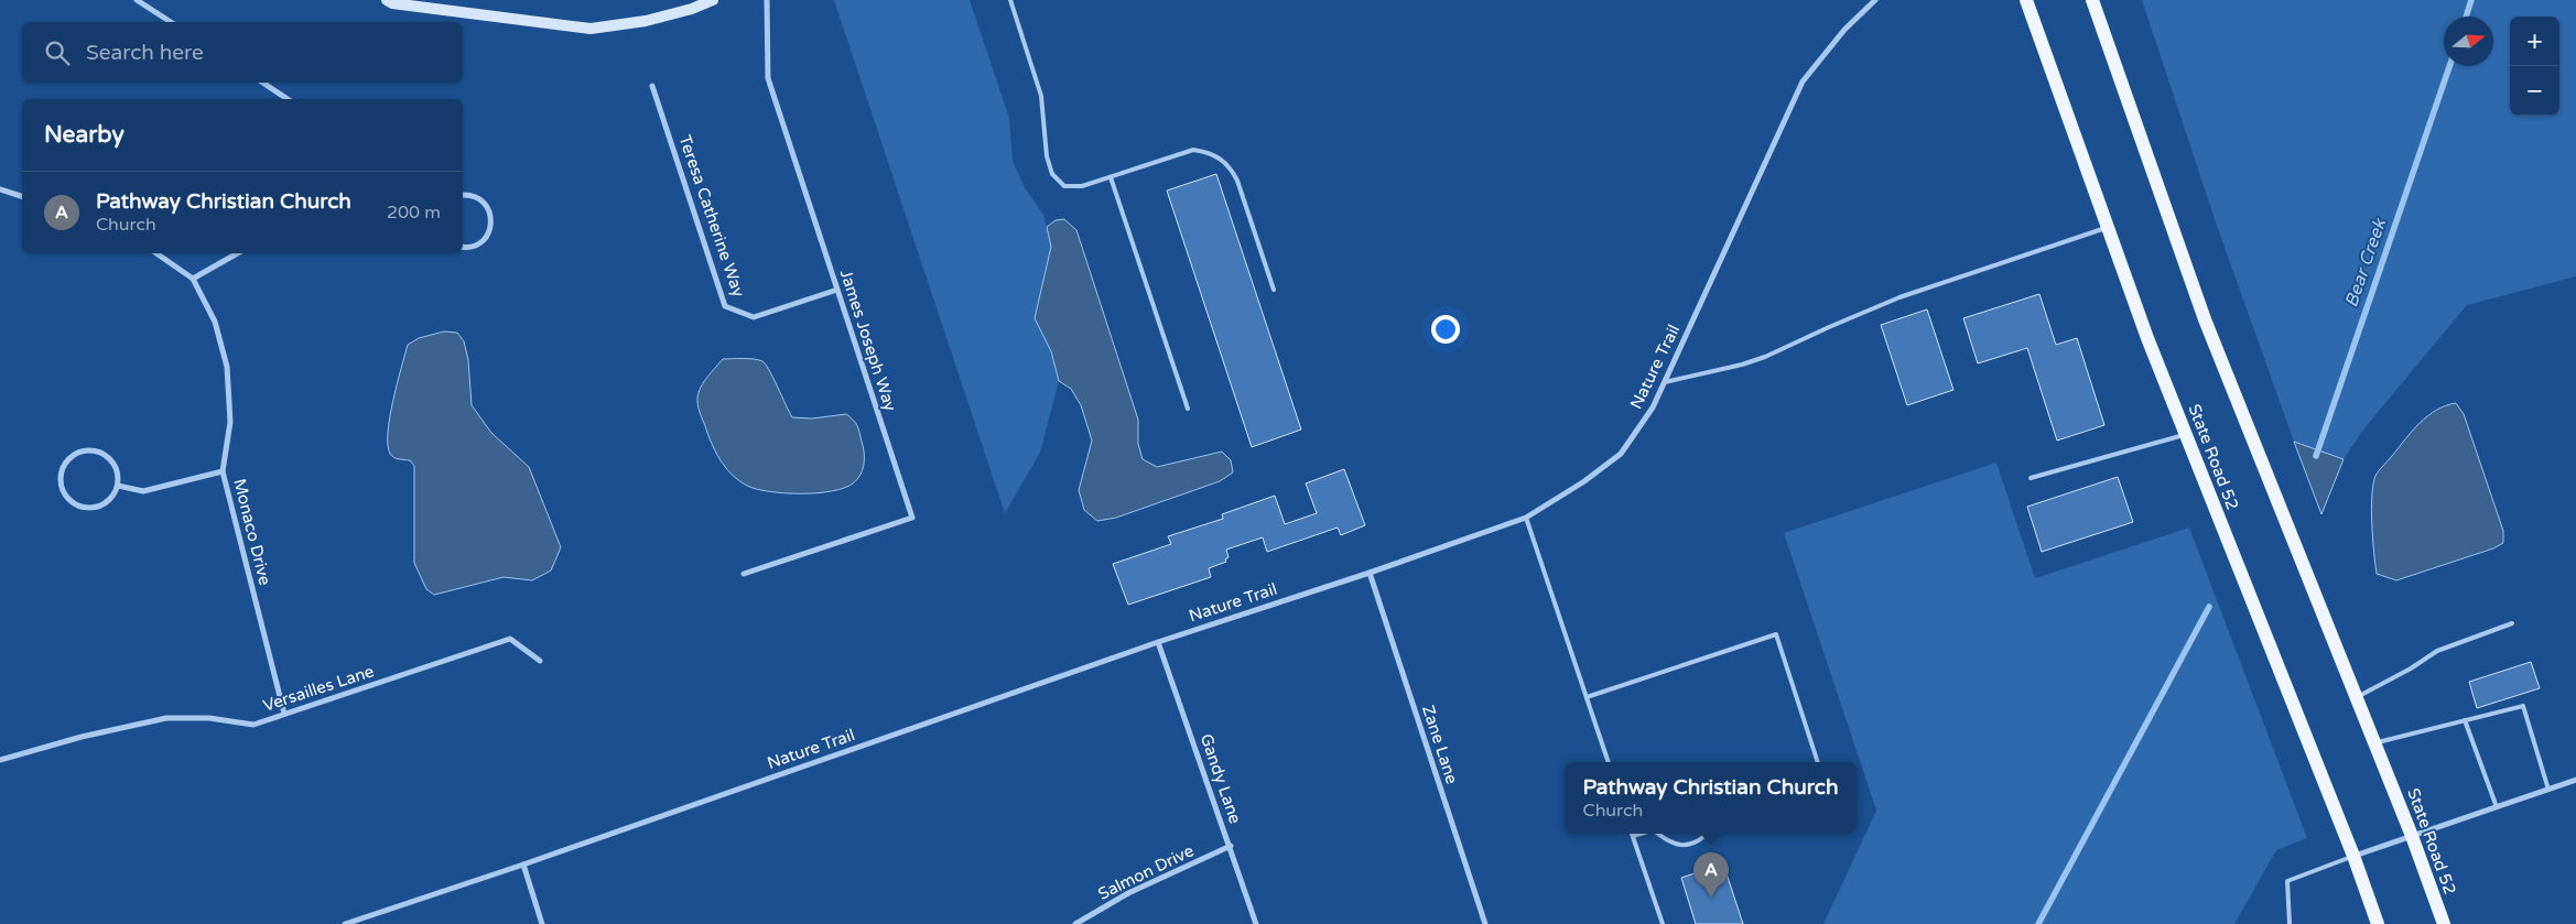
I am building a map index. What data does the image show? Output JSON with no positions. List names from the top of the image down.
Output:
{
  "streets": {
    "main road": ["State Road 52"],
    "street": [
      "Teresa Catherine Way",
      "James Joseph Way",
      "Nature Trail",
      "Monaco Drive",
      "Versailles Lane",
      "Zane Lane",
      "Gandy Lane",
      "Salmon Drive"
    ]
  },
  "crossings": [
    ["Teresa Catherine Way", "James Joseph Way"],
    ["Nature Trail", "Zane Lane"],
    ["Nature Trail", "Gandy Lane"],
    ["Monaco Drive", "Versailles Lane"],
    ["Gandy Lane", "Salmon Drive"]
  ],
  "water": ["Bear Creek"],
  "north": "right",
  "page": {
    "map_buttons": ["+", "−"],
    "search": "Search here",
    "heading": "Nearby",
    "list": [
      {
        "mark": "A",
        "name": "Pathway Christian Church",
        "note": "Church",
        "value": "200 m"
      }
    ],
    "popup": ["Pathway Christian Church", "Church"],
    "pins": "A"
  }
}
